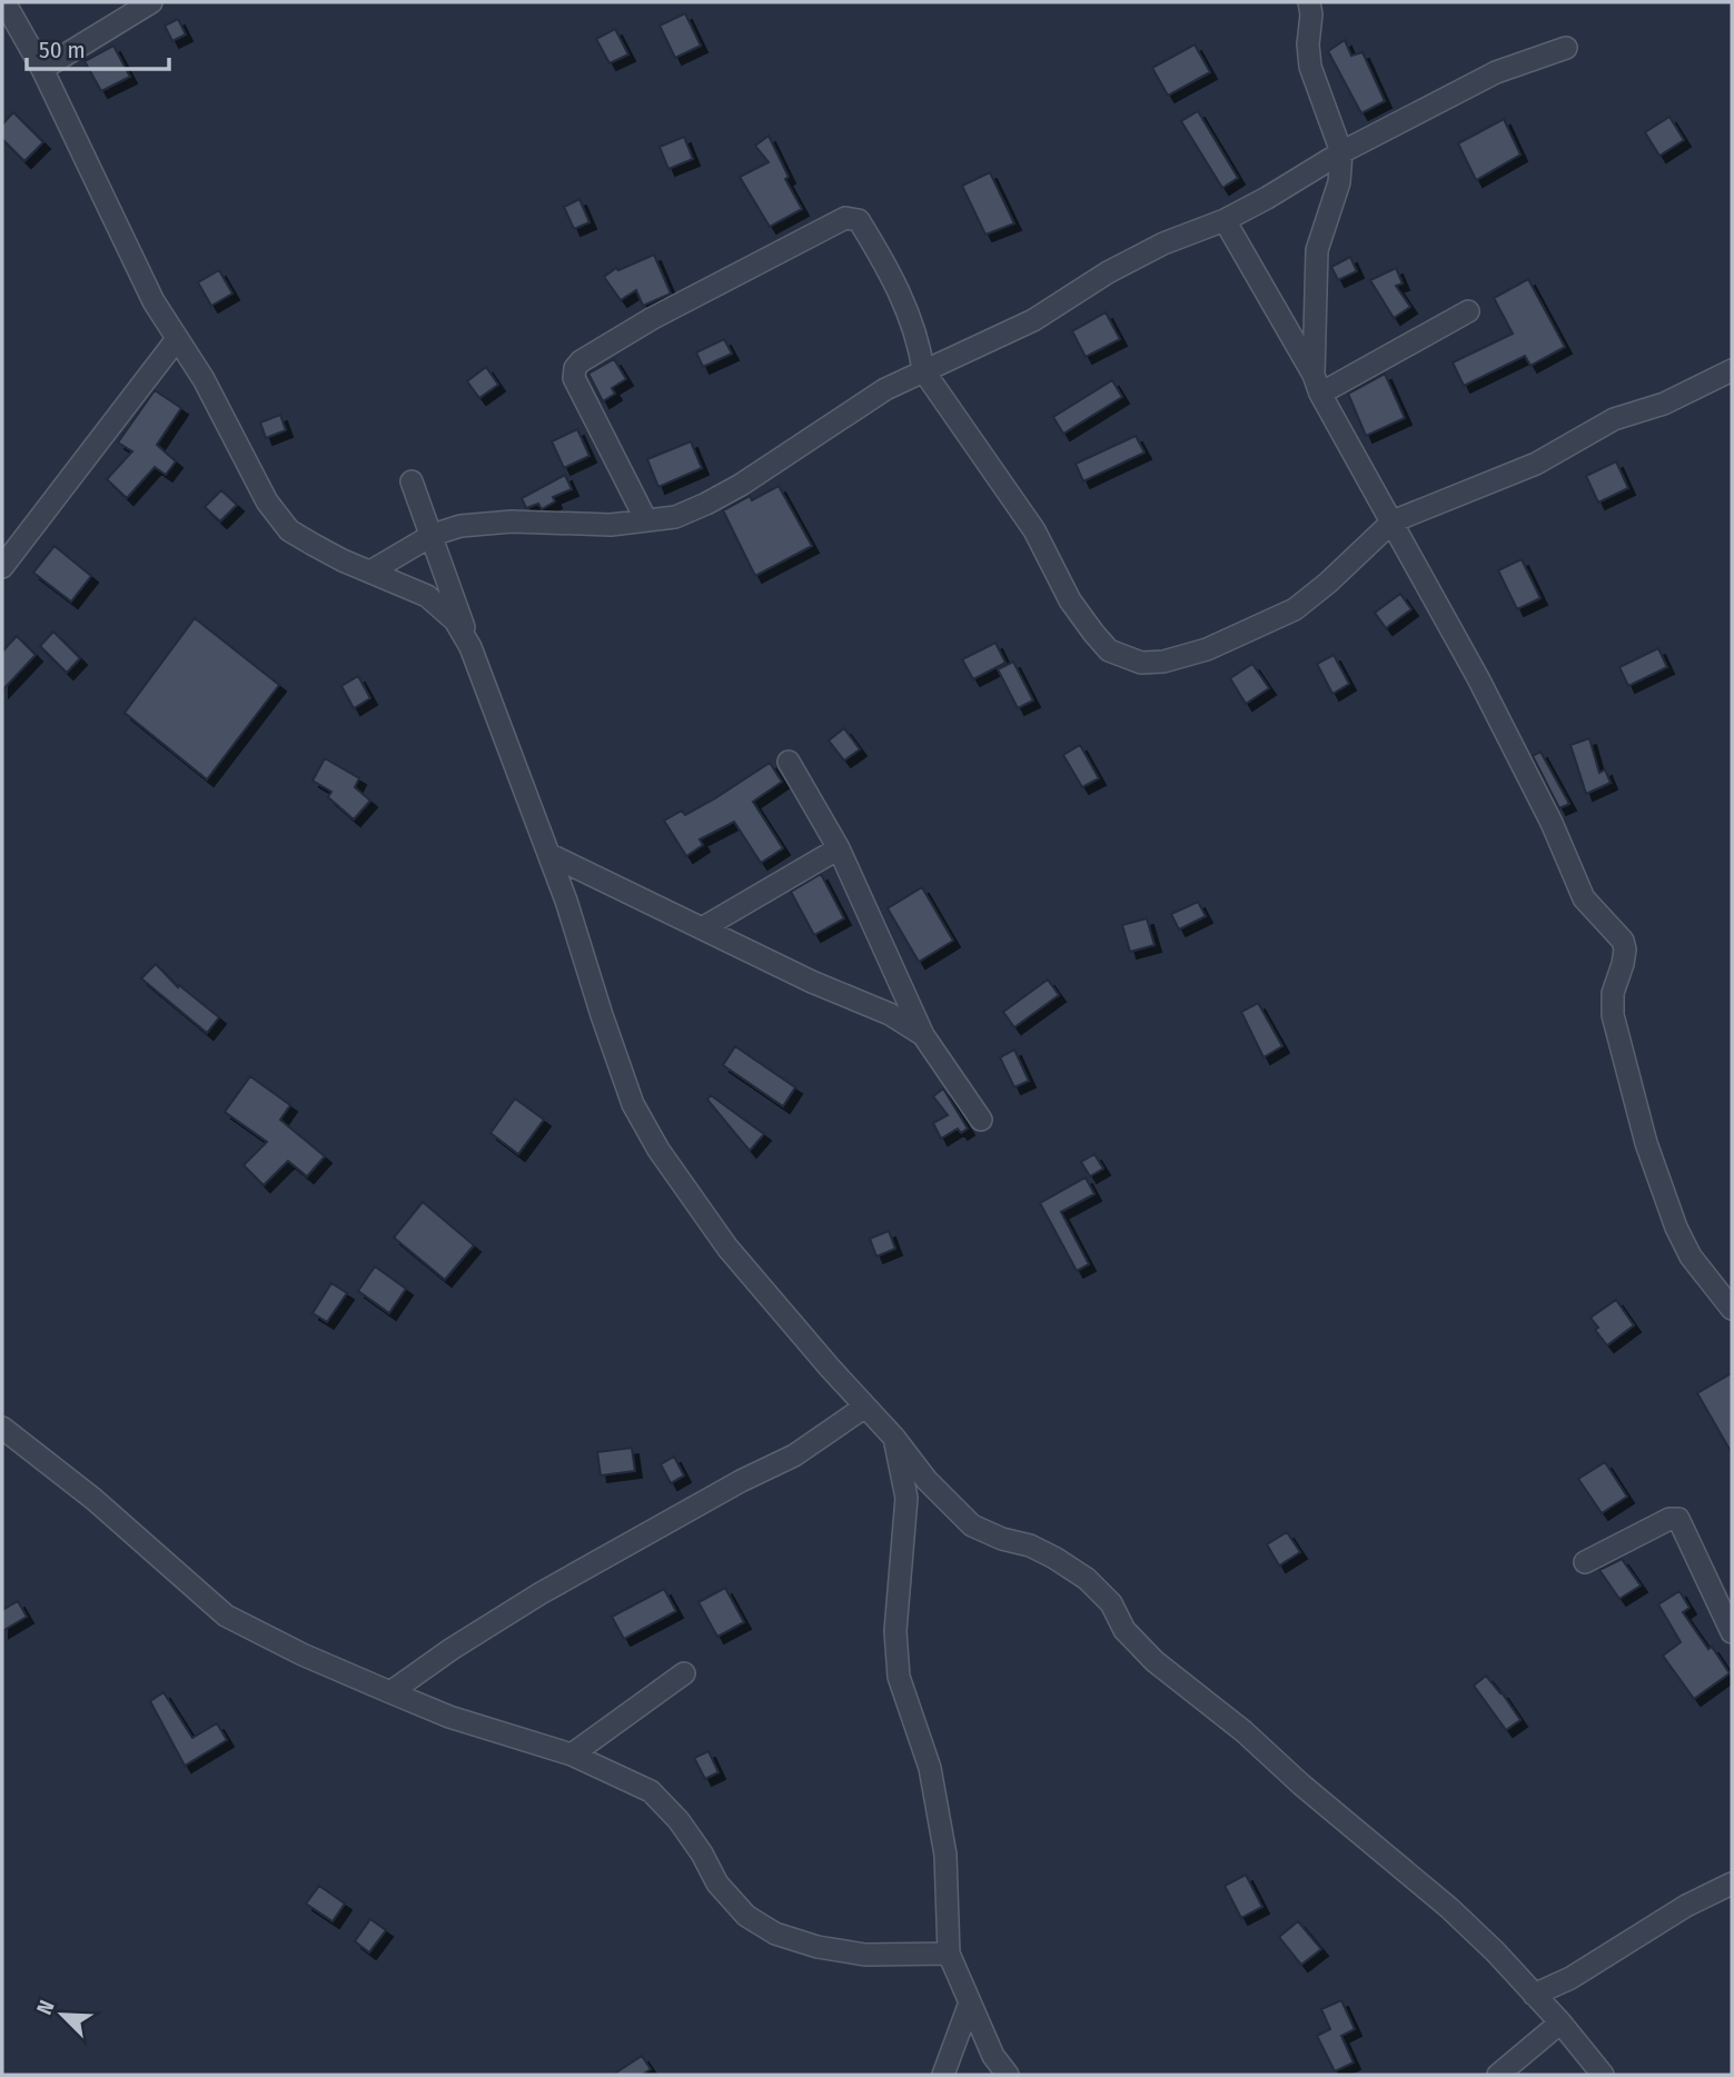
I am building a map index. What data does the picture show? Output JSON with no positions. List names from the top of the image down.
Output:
{
  "scale_bar": "50 m",
  "north": "top left"
}
